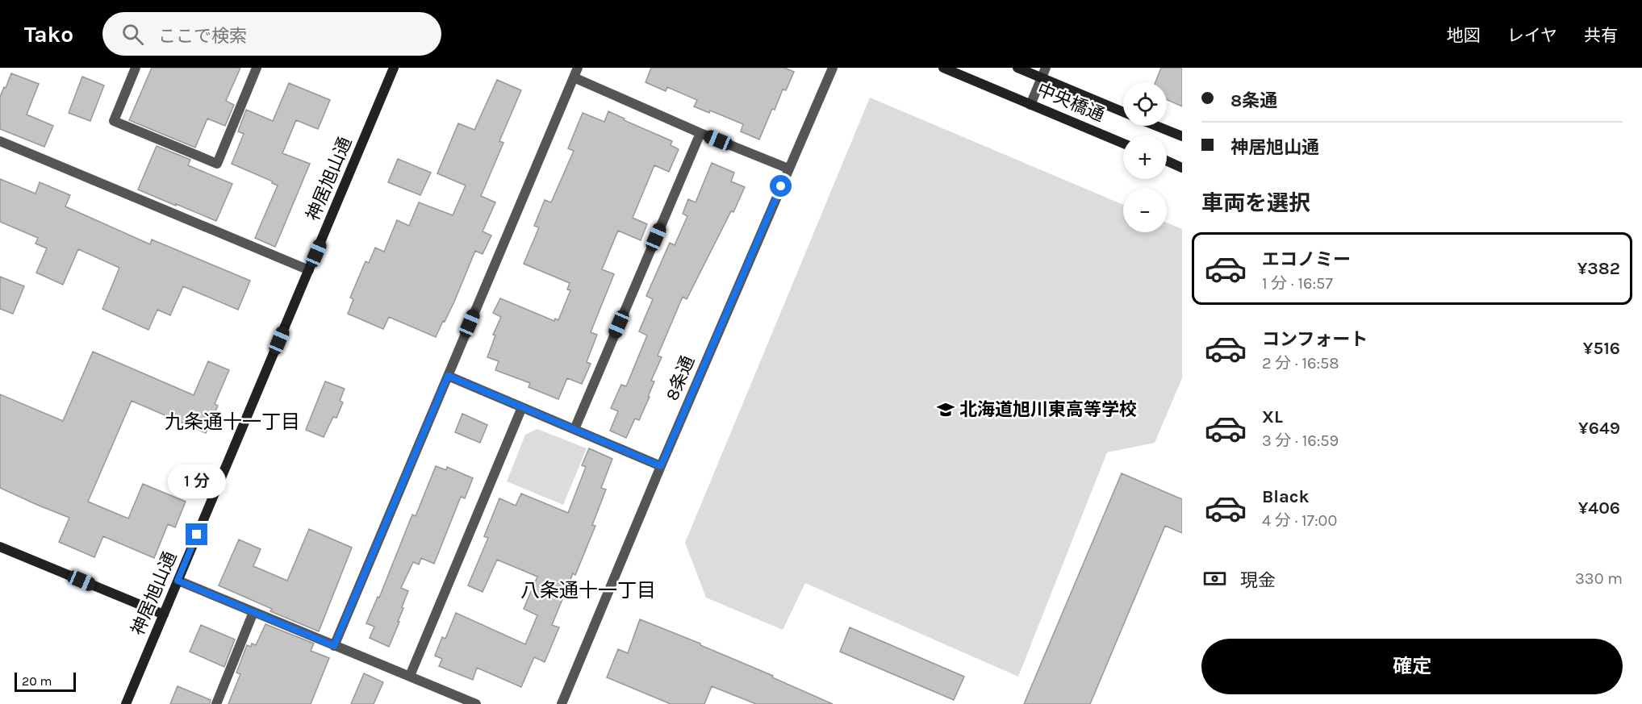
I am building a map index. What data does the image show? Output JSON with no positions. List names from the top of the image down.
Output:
{
  "streets": {
    "street": ["中央橋通", "神居旭山通", "8条通"]
  },
  "districts": ["九条通十一丁目", "八条通十一丁目"],
  "places": {
    "school or university": ["北海道旭川東高等学校"]
  },
  "scale_bar": "20 m",
  "page": {
    "header": "Tako",
    "search": "ここで検索",
    "nav": ["地図", "レイヤ", "共有"],
    "banner": ["8条通", "神居旭山通"],
    "map_buttons": ["+", "−"],
    "heading": "車両を選択",
    "list": [
      {
        "name": "エコノミー",
        "note": "1 分 · 16:57",
        "value": "¥382"
      },
      {
        "name": "コンフォート",
        "note": "2 分 · 16:58",
        "value": "¥516"
      },
      {
        "name": "XL",
        "note": "3 分 · 16:59",
        "value": "¥649"
      },
      {
        "name": "Black",
        "note": "4 分 · 17:00",
        "value": "¥406"
      }
    ],
    "bubble": "1 分",
    "pay": ["現金", "330 m"],
    "buttons": "確定",
    "scale": "20 m"
  }
}
